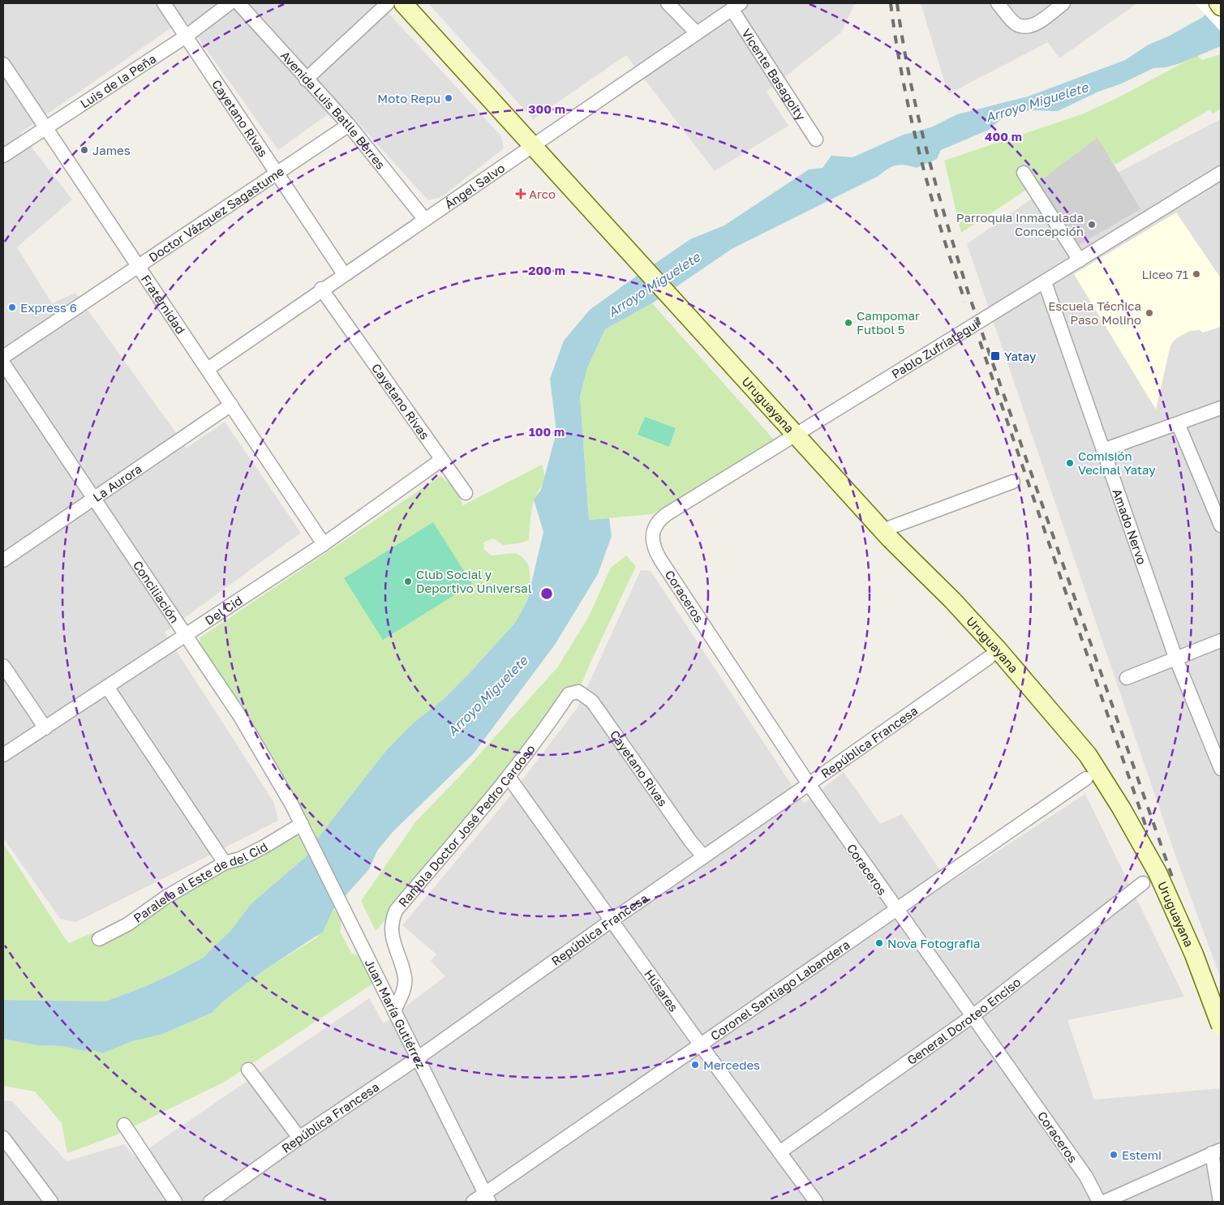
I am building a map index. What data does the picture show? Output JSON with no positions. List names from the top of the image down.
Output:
{
  "streets": {
    "street": [
      "Vicente Basagoity",
      "Luis de la Peña",
      "Avenida Luis Batlle Berres",
      "Cayetano Rivas",
      "Ángel Salvo",
      "Doctor Vázquez Sagastume",
      "Fraternidad",
      "Pablo Zufriategui",
      "Uruguayana",
      "La Aurora",
      "Amado Nervo",
      "Conciliación",
      "Coraceros",
      "Del Cid",
      "República Francesa",
      "Rambla Doctor José Pedro Cardoso",
      "Paralela al Este de del Cid",
      "Húsares",
      "Coronel Santiago Labandera",
      "Juan María Gutiérrez",
      "General Doroteo Enciso"
    ]
  },
  "crossings": [
    ["Vicente Basagoity", "Ángel Salvo"],
    ["Luis de la Peña", "Cayetano Rivas"],
    ["Luis de la Peña", "Fraternidad"],
    ["Avenida Luis Batlle Berres", "Ángel Salvo"],
    ["Avenida Luis Batlle Berres", "Doctor Vázquez Sagastume"],
    ["Cayetano Rivas", "Ángel Salvo"],
    ["Cayetano Rivas", "Doctor Vázquez Sagastume"],
    ["Cayetano Rivas", "Del Cid"],
    ["Cayetano Rivas", "República Francesa"],
    ["Cayetano Rivas", "Rambla Doctor José Pedro Cardoso"],
    ["Ángel Salvo", "Fraternidad"],
    ["Ángel Salvo", "Uruguayana"],
    ["Doctor Vázquez Sagastume", "Fraternidad"],
    ["Fraternidad", "La Aurora"],
    ["Fraternidad", "Del Cid"],
    ["Pablo Zufriategui", "Uruguayana"],
    ["Pablo Zufriategui", "Amado Nervo"],
    ["Pablo Zufriategui", "Coraceros"],
    ["La Aurora", "Conciliación"],
    ["Conciliación", "Del Cid"],
    ["Conciliación", "Paralela al Este de del Cid"],
    ["Conciliación", "Juan María Gutiérrez"],
    ["Coraceros", "República Francesa"],
    ["Coraceros", "Coronel Santiago Labandera"],
    ["Coraceros", "General Doroteo Enciso"],
    ["República Francesa", "Húsares"],
    ["República Francesa", "Juan María Gutiérrez"],
    ["Rambla Doctor José Pedro Cardoso", "Húsares"],
    ["Rambla Doctor José Pedro Cardoso", "Juan María Gutiérrez"],
    ["Paralela al Este de del Cid", "Juan María Gutiérrez"],
    ["Húsares", "Coronel Santiago Labandera"],
    ["Húsares", "General Doroteo Enciso"],
    ["Coronel Santiago Labandera", "Juan María Gutiérrez"]
  ],
  "water": ["Arroyo Miguelete"],
  "places": {
    "other": [
      "Moto Repu",
      "James",
      "Parroquia Inmaculada Concepción",
      "Liceo 71",
      "Express 6",
      "Escuela Técnica Paso Molino",
      "Campomar Futbol 5",
      "Comisión Vecinal Yatay",
      "Club Social y Deportivo Universal",
      "Nova Fotografia",
      "Mercedes",
      "Estemi"
    ],
    "health": ["Arco"],
    "transit": ["Yatay"]
  },
  "rings": [
    "300 m",
    "400 m",
    "200 m",
    "100 m"
  ]
}
